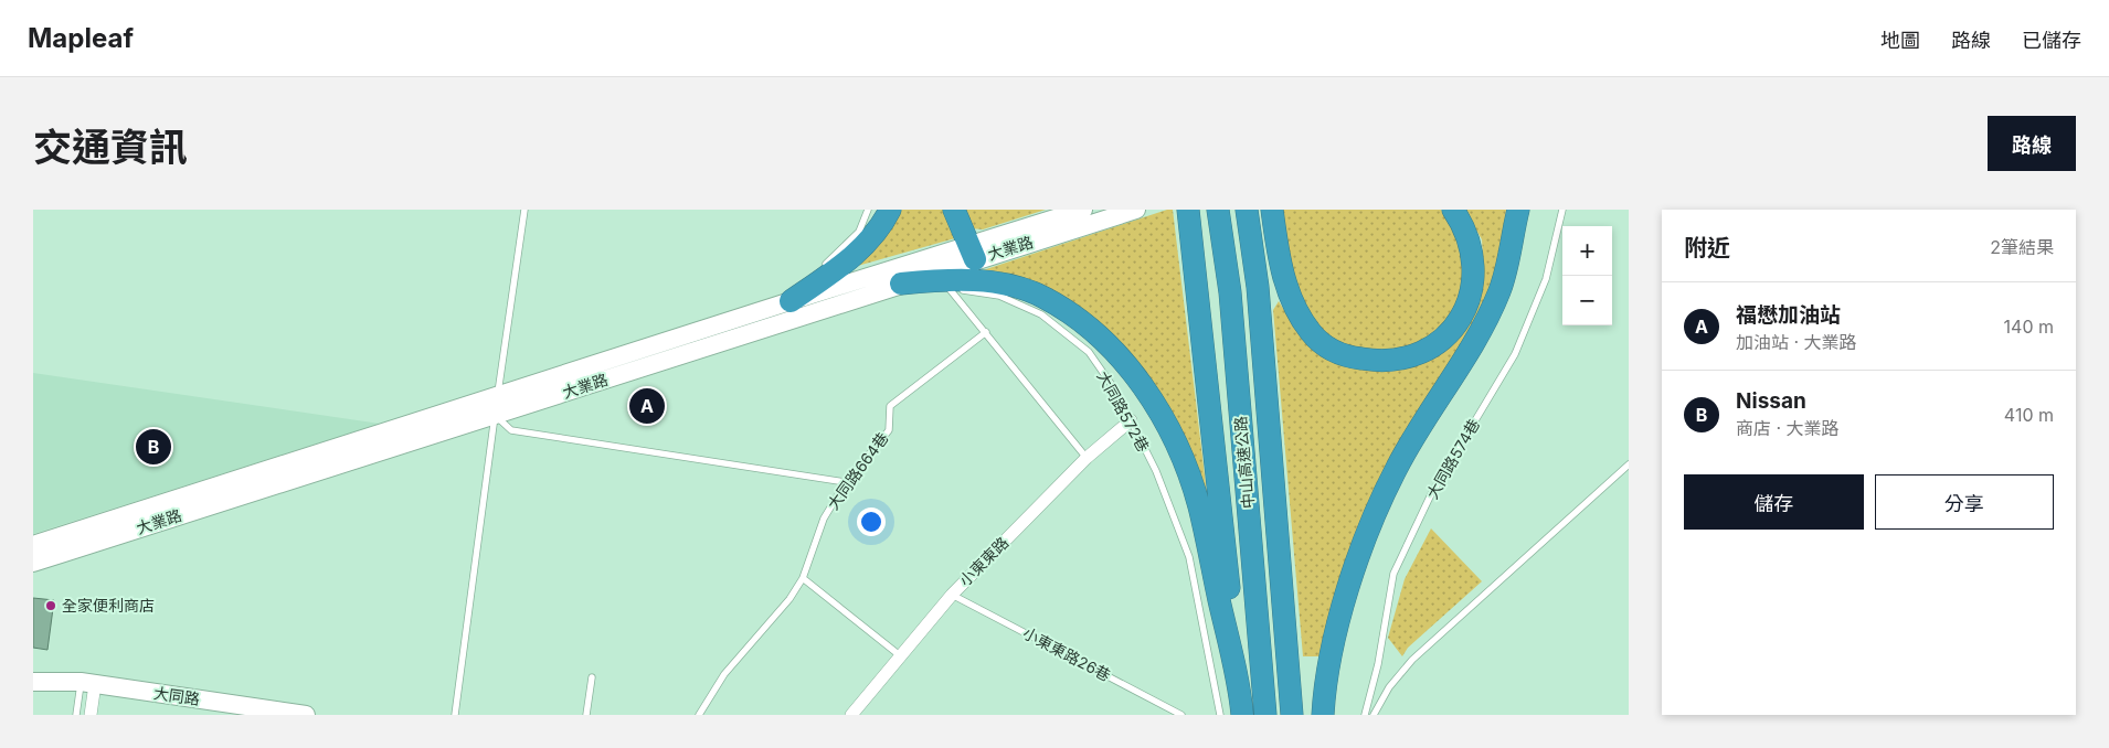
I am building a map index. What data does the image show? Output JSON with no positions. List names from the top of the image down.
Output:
{
  "streets": {
    "highway": ["中山高速公路"],
    "main road": ["大業路", "大同路"],
    "street": ["小東東路"],
    "lane": [
      "大同路572巷",
      "大同路574巷",
      "大同路664巷",
      "小東東路26巷"
    ]
  },
  "crossings": [
    ["大同路572巷", "小東東路"],
    ["小東東路", "小東東路26巷"]
  ],
  "places": ["全家便利商店"],
  "page": {
    "header": "Mapleaf",
    "nav": ["地圖", "路線", "已儲存"],
    "title": "交通資訊",
    "buttons": [
      "路線",
      ["儲存", "分享"]
    ],
    "heading": ["附近", "2筆結果"],
    "map_buttons": ["+", "−"],
    "list": [
      {
        "mark": "A",
        "name": "福懋加油站",
        "note": "加油站 · 大業路",
        "value": "140 m"
      },
      {
        "mark": "B",
        "name": "Nissan",
        "note": "商店 · 大業路",
        "value": "410 m"
      }
    ],
    "pins": ["A", "B"]
  }
}
